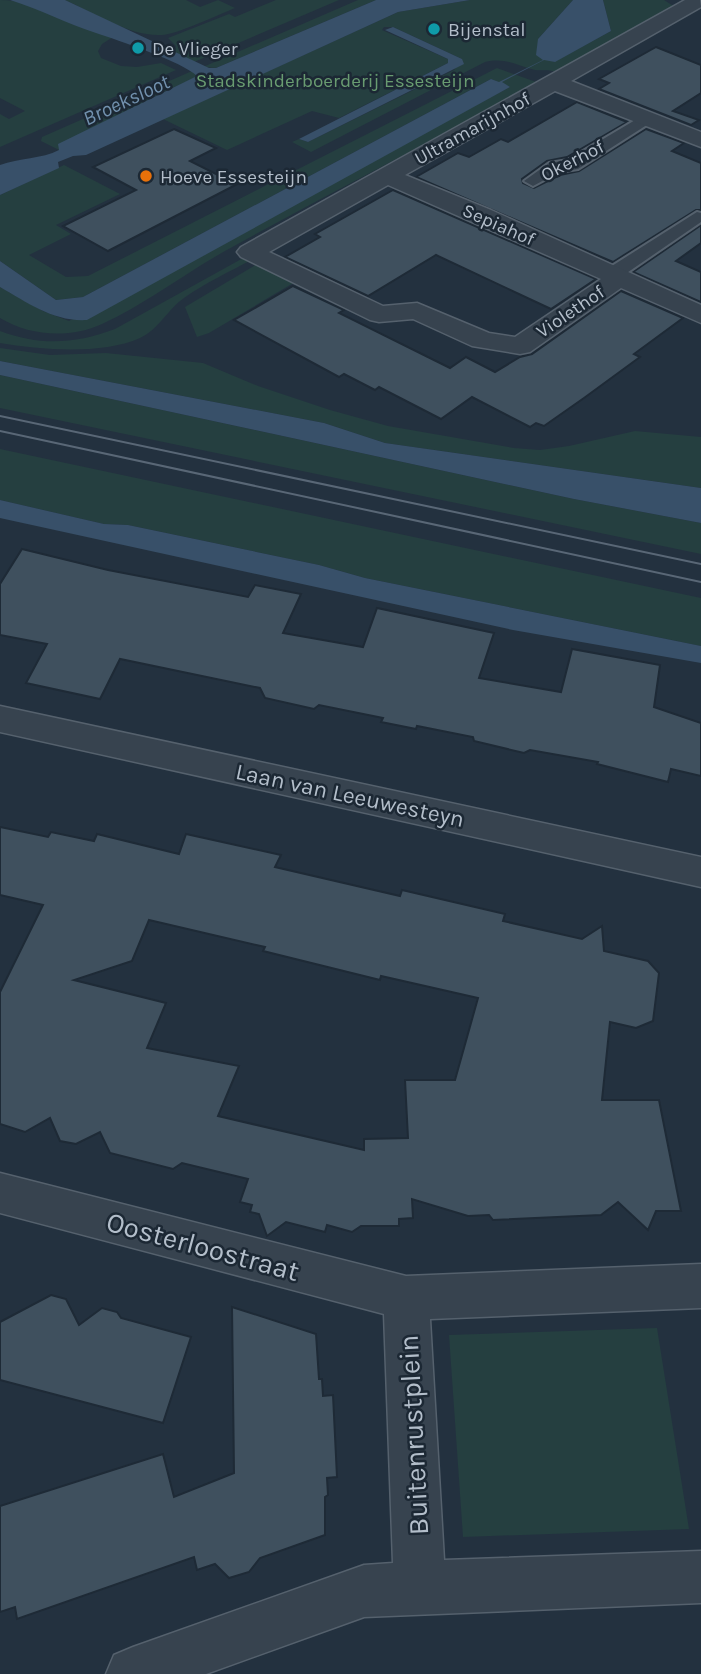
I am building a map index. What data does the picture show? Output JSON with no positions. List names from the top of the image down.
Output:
{
  "streets": {
    "street": [
      "Ultramarijnhof",
      "Okerhof",
      "Sepiahof",
      "Violethof",
      "Laan van Leeuwesteyn",
      "Oosterloostraat",
      "Buitenrustplein"
    ]
  },
  "crossings": [
    ["Ultramarijnhof", "Okerhof"],
    ["Ultramarijnhof", "Sepiahof"],
    ["Ultramarijnhof", "Violethof"],
    ["Sepiahof", "Violethof"],
    ["Oosterloostraat", "Buitenrustplein"]
  ],
  "water": ["Broeksloot"],
  "parks": ["Stadskinderboerderij Essesteijn"],
  "places": ["Bijenstal", "De Vlieger", "Hoeve Essesteijn"]
}
